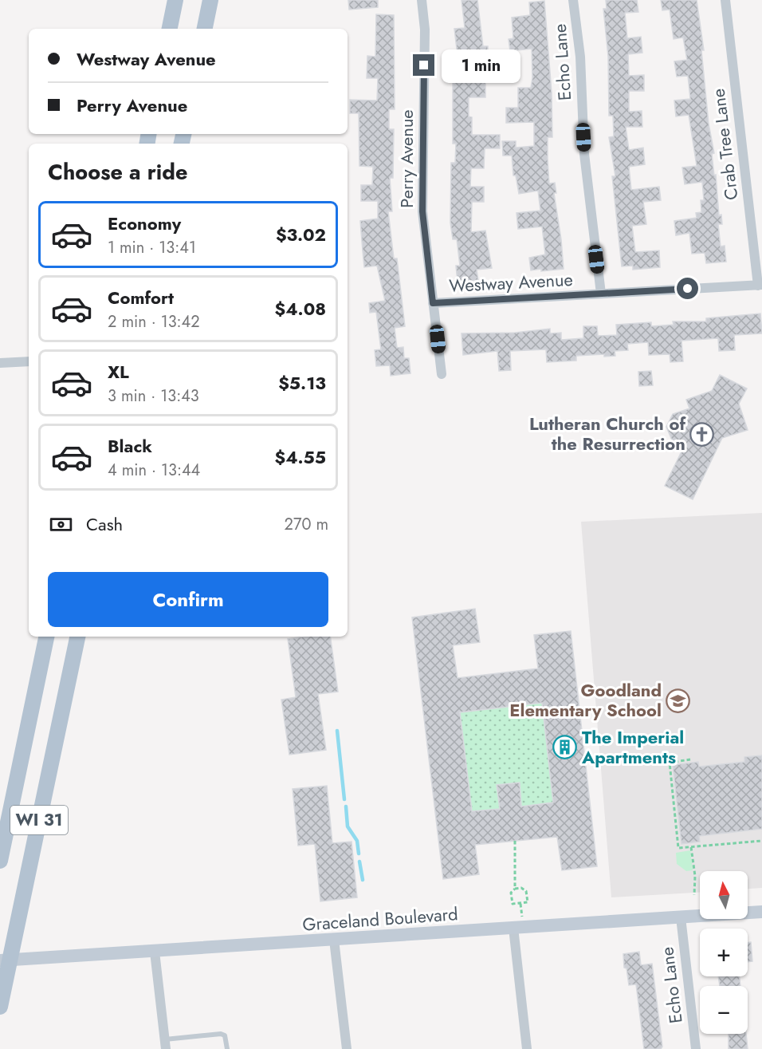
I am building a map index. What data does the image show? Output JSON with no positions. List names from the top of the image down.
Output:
{
  "streets": {
    "main road": ["WI 31"],
    "street": [
      "Echo Lane",
      "Crab Tree Lane",
      "Perry Avenue",
      "Westway Avenue",
      "Graceland Boulevard"
    ]
  },
  "crossings": [
    ["Echo Lane", "Westway Avenue"],
    ["Echo Lane", "Graceland Boulevard"],
    ["Crab Tree Lane", "Westway Avenue"],
    ["Perry Avenue", "Westway Avenue"],
    ["WI 31", "Graceland Boulevard"]
  ],
  "places": {
    "church": ["Lutheran Church of the Resurrection"],
    "school or university": ["Goodland Elementary School"],
    "building": ["The Imperial Apartments"]
  },
  "north": "top",
  "page": {
    "banner": ["Westway Avenue", "Perry Avenue"],
    "bubble": "1 min",
    "heading": "Choose a ride",
    "list": [
      {
        "name": "Economy",
        "note": "1 min · 13:41",
        "value": "$3.02"
      },
      {
        "name": "Comfort",
        "note": "2 min · 13:42",
        "value": "$4.08"
      },
      {
        "name": "XL",
        "note": "3 min · 13:43",
        "value": "$5.13"
      },
      {
        "name": "Black",
        "note": "4 min · 13:44",
        "value": "$4.55"
      }
    ],
    "pay": ["Cash", "270 m"],
    "buttons": "Confirm",
    "map_buttons": ["+", "−"]
  }
}
